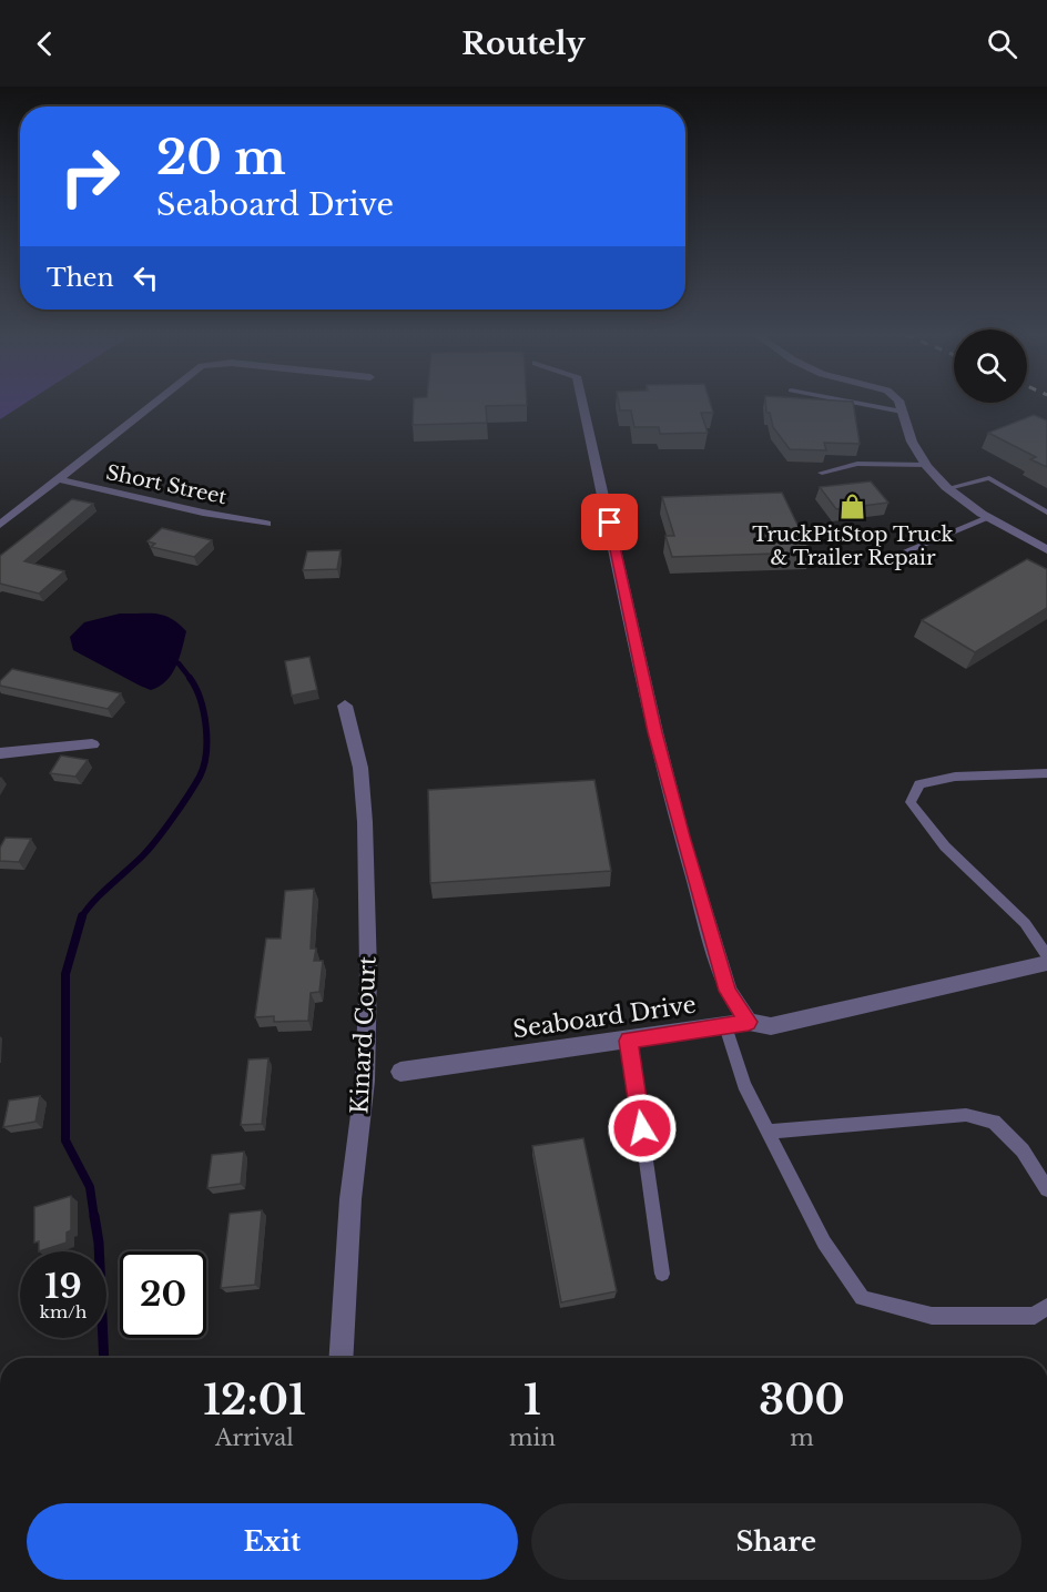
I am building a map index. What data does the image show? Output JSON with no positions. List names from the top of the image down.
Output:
{
  "streets": {
    "street": ["Short Street", "Seaboard Drive", "Kinard Court"]
  },
  "places": {
    "shop": ["TruckPitStop Truck & Trailer Repair"]
  },
  "page": {
    "header": "Routely",
    "turn": ["20 m", "Seaboard Drive"],
    "then": "Then",
    "speed": "19 km/h",
    "limit": "20",
    "eta": [
      "12:01",
      "Arrival",
      "1",
      "min",
      "300",
      "m"
    ],
    "buttons": ["Exit", "Share"]
  }
}
